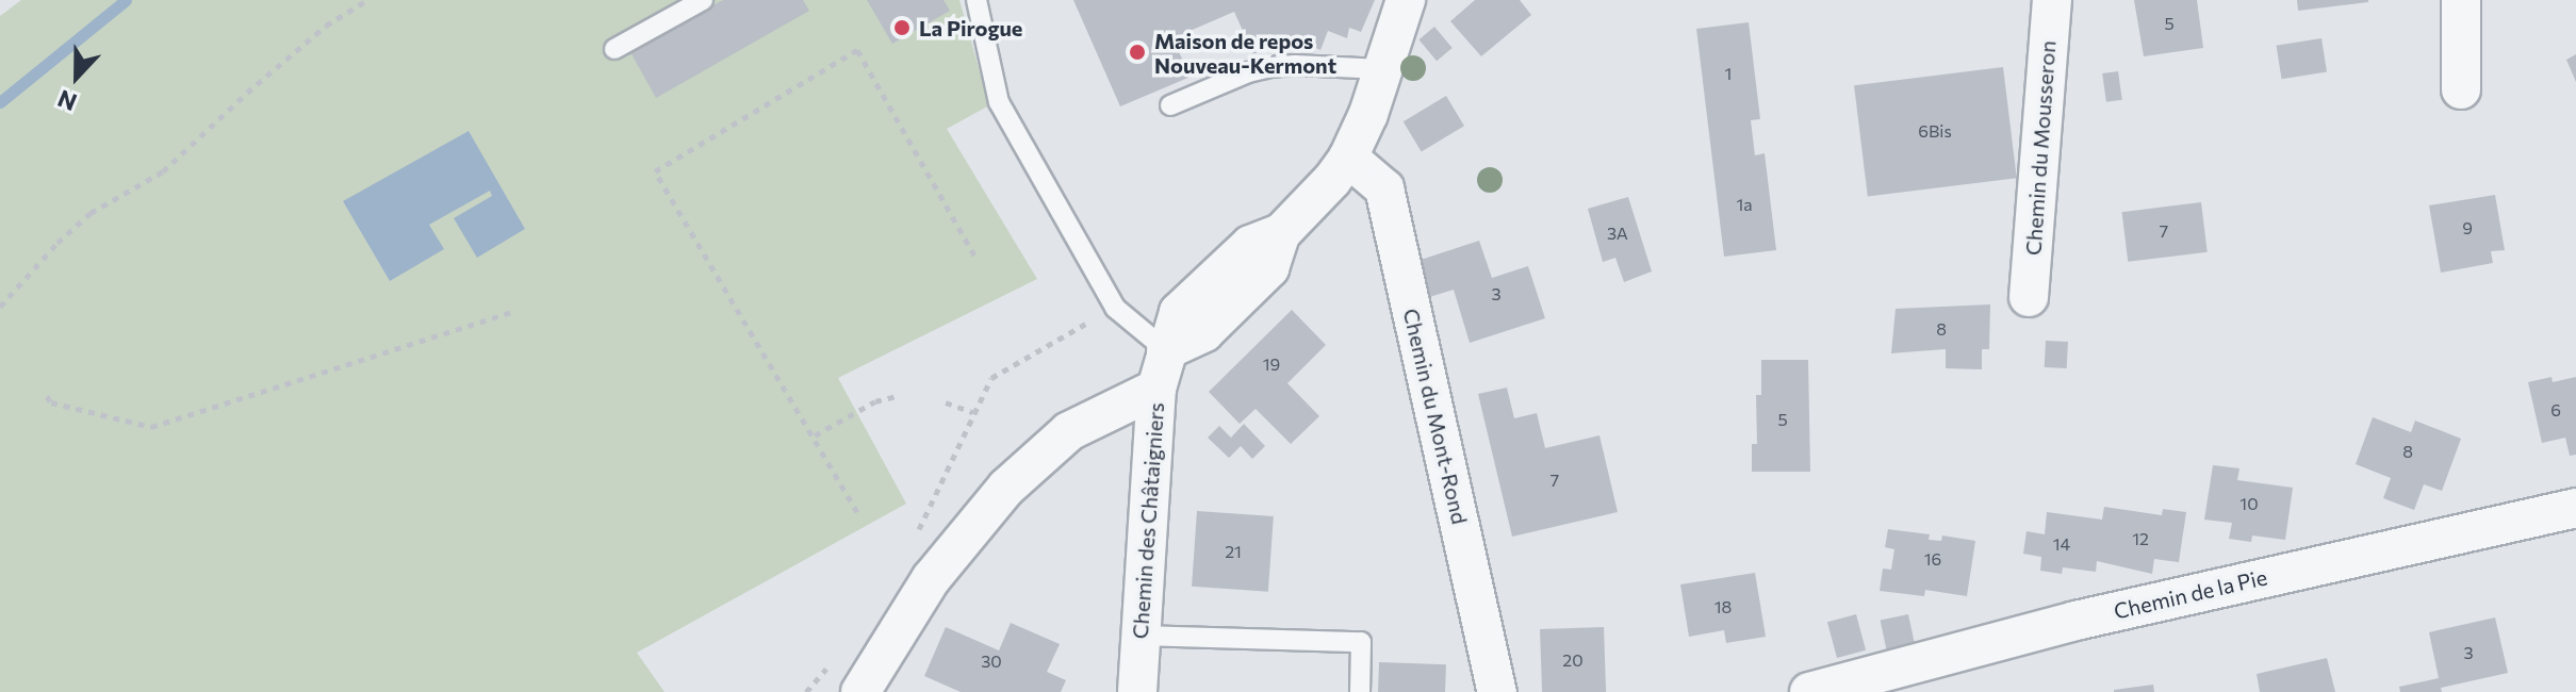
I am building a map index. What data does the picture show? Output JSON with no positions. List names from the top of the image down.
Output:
{
  "streets": {
    "street": [
      "Chemin du Mousseron",
      "Chemin du Mont-Rond",
      "Chemin des Châtaigniers",
      "Chemin de la Pie"
    ]
  },
  "places": ["La Pirogue", "Maison de repos Nouveau-Kermont"],
  "house_numbers": [
    "5",
    "1",
    "6Bis",
    "1a",
    "9",
    "7",
    "3A",
    "3",
    "8",
    "19",
    "6",
    "5",
    "8",
    "7",
    "10",
    "12",
    "14",
    "21",
    "16",
    "18",
    "3",
    "20",
    "30"
  ],
  "north": "bottom"
}
